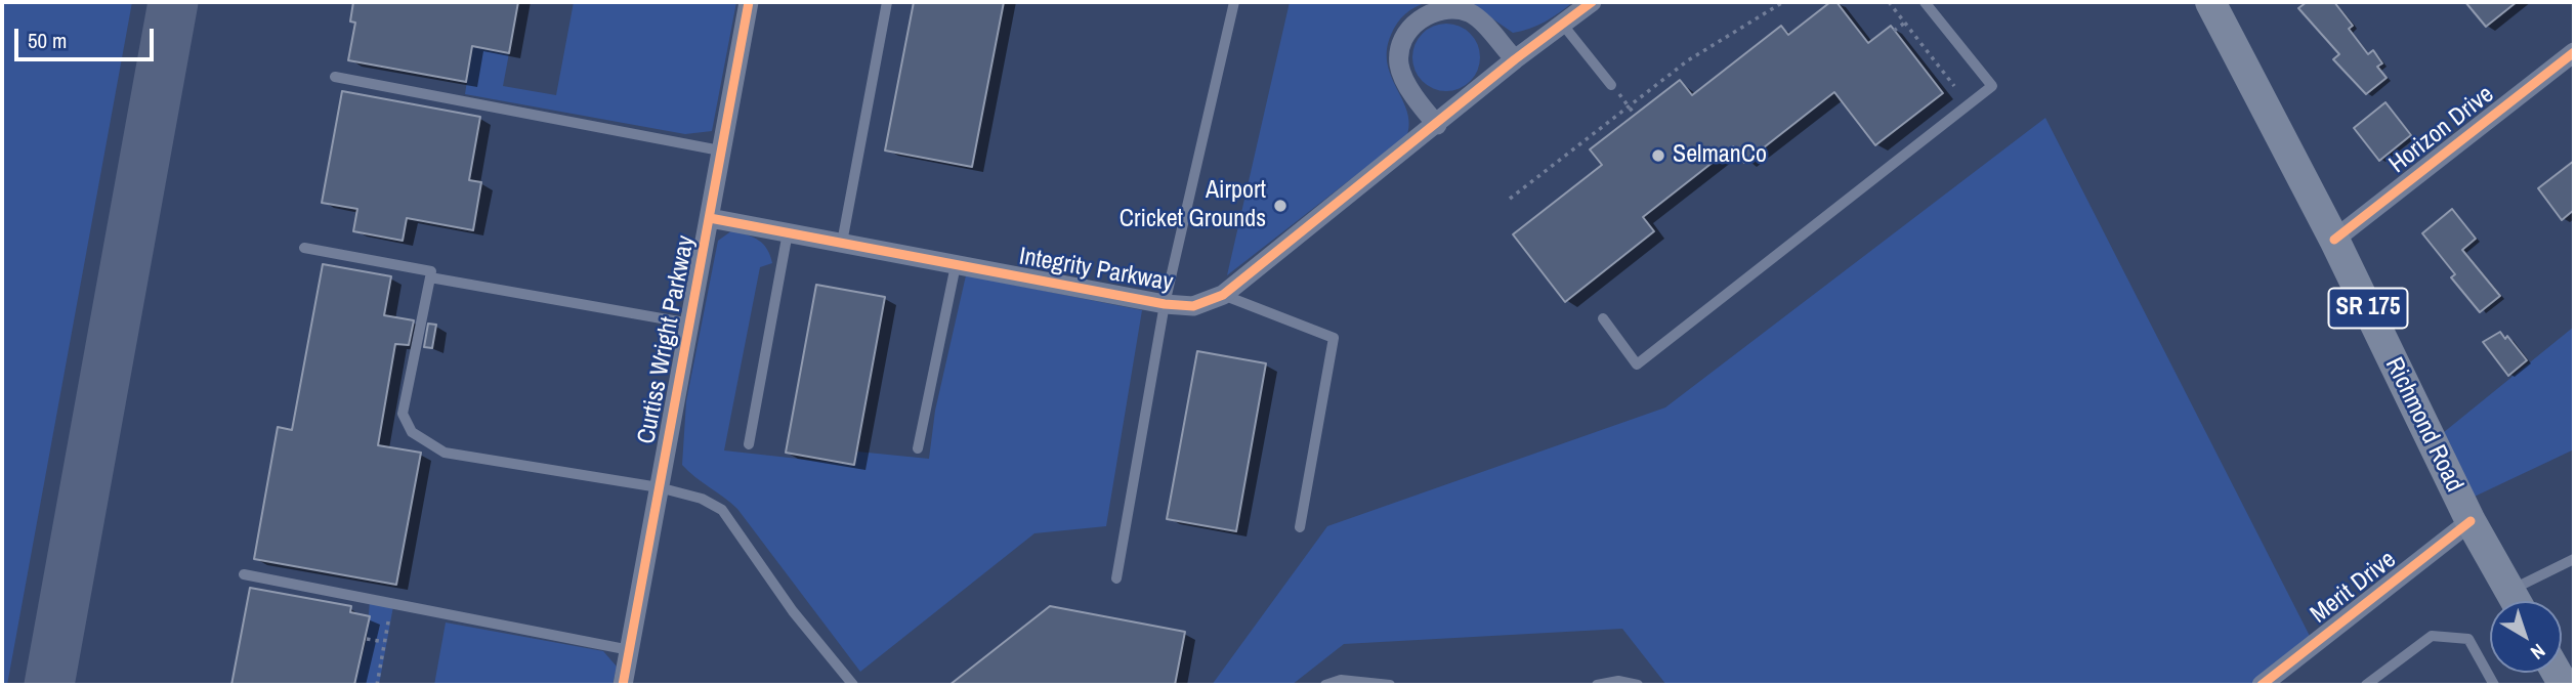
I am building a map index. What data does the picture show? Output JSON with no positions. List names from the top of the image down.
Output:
{
  "streets": {
    "main road": ["SR 175", "Richmond Road"],
    "street": [
      "Horizon Drive",
      "Integrity Parkway",
      "Curtiss Wright Parkway",
      "Merit Drive"
    ]
  },
  "crossings": [
    ["Horizon Drive", "Richmond Road"],
    ["Integrity Parkway", "Curtiss Wright Parkway"],
    ["Richmond Road", "Merit Drive"]
  ],
  "places": ["SelmanCo", "Airport Cricket Grounds"],
  "scale_bar": "50 m",
  "north": "bottom right"
}
